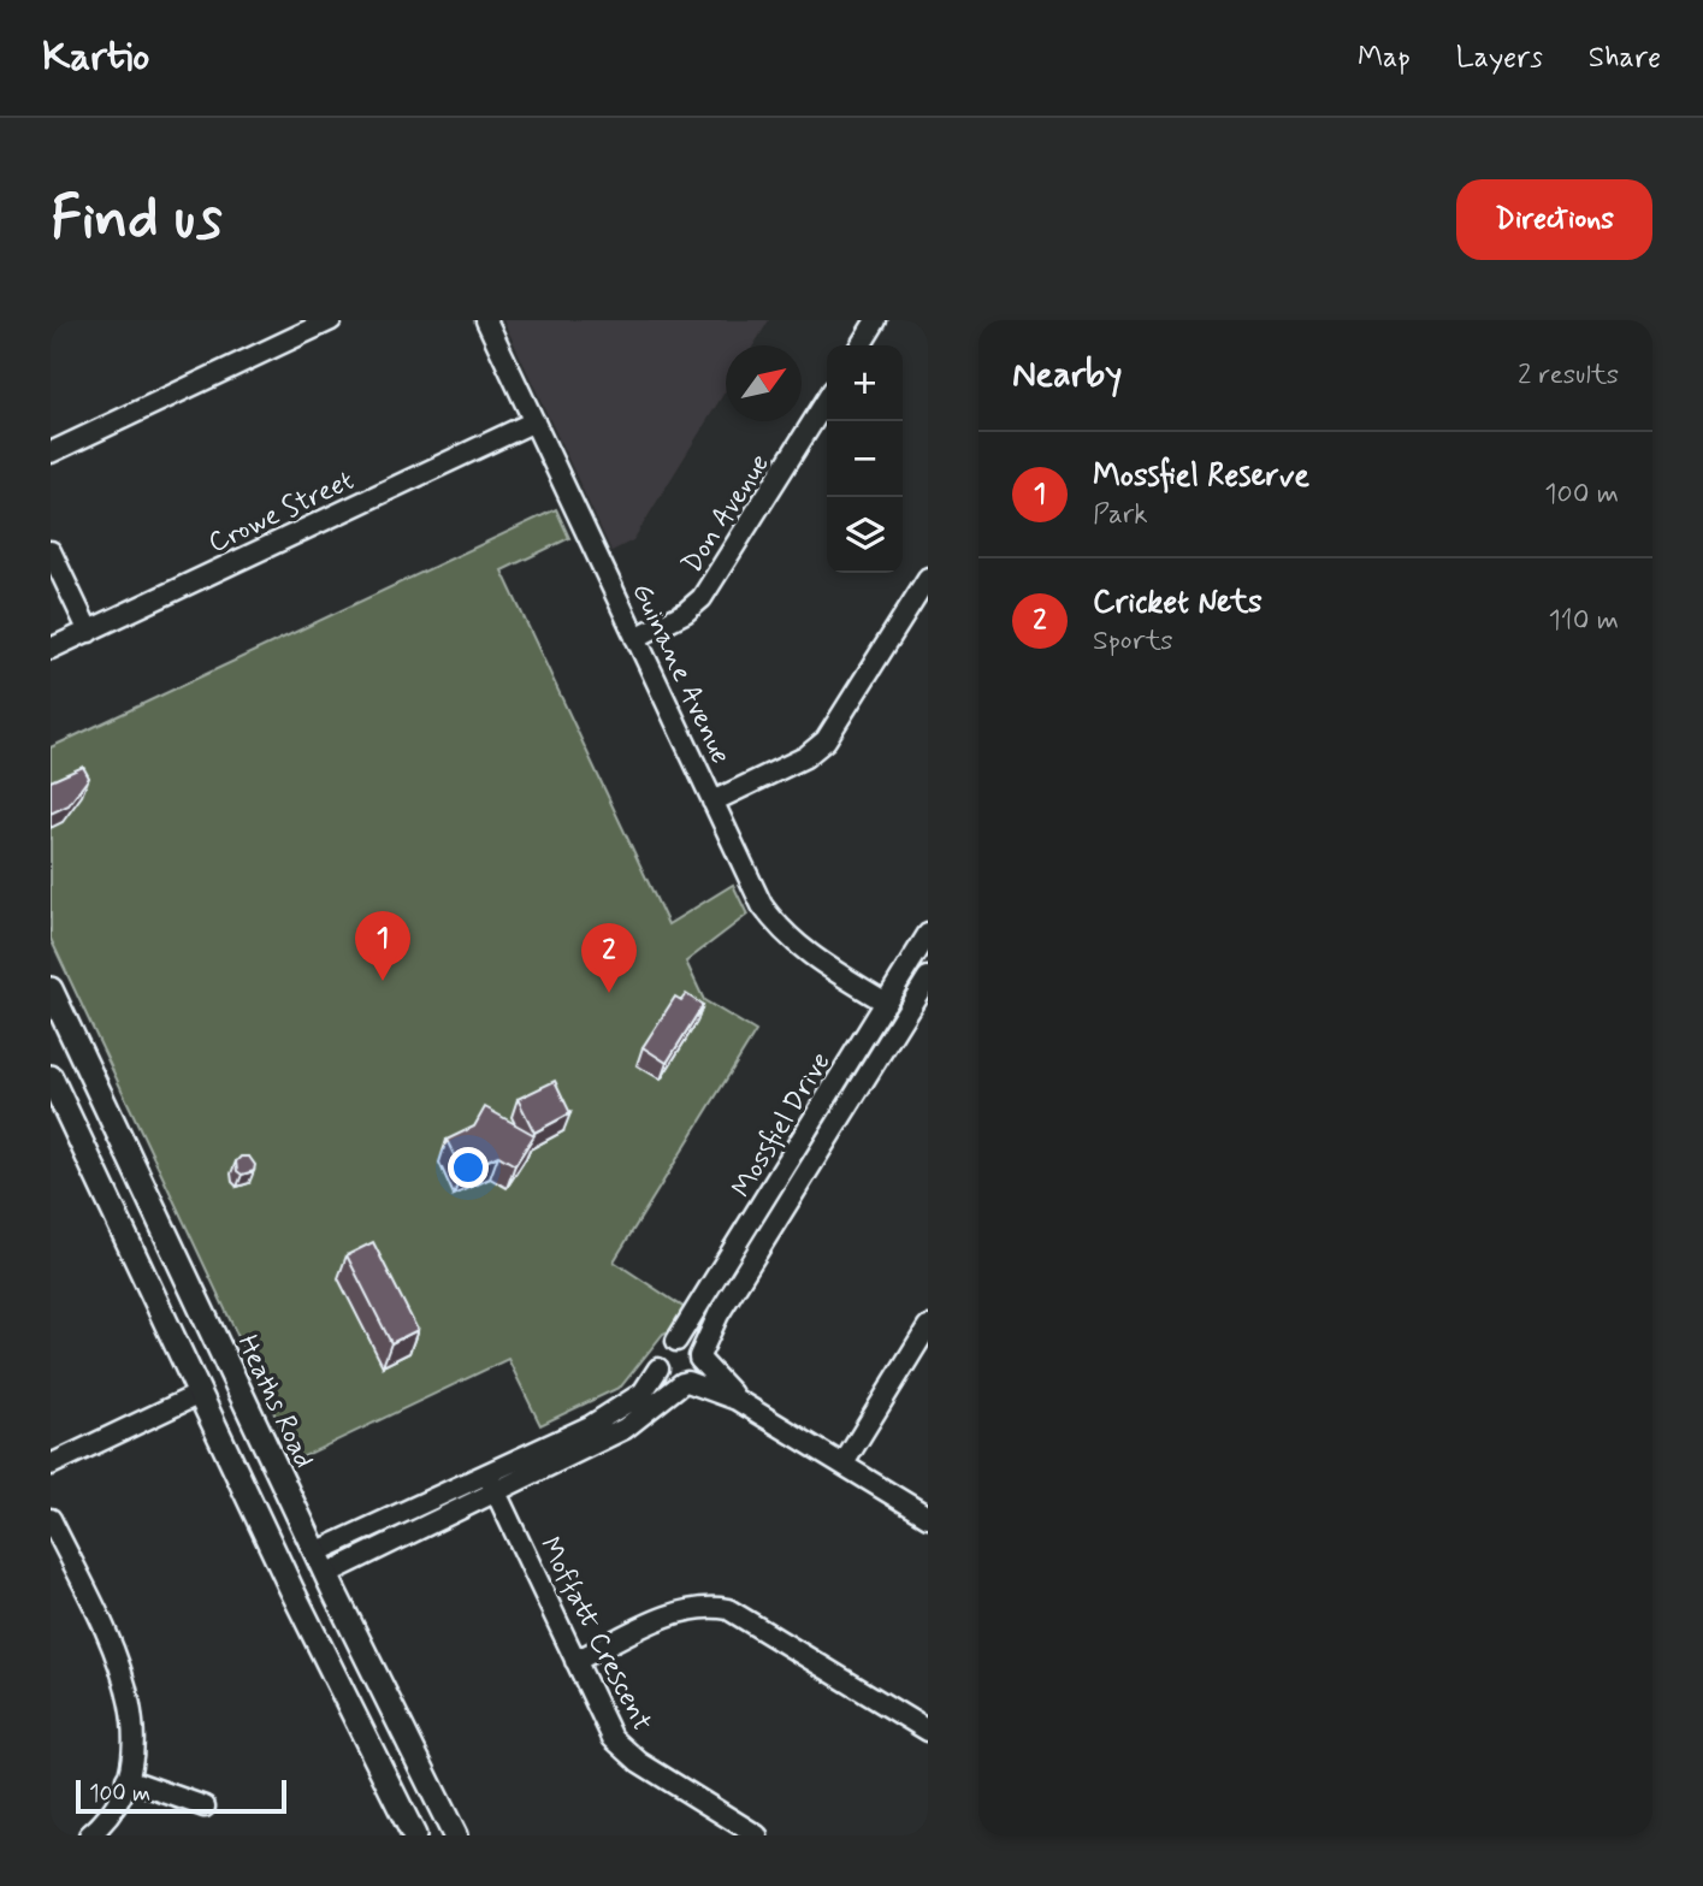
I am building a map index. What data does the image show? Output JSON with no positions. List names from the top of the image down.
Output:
{
  "streets": {
    "main road": ["Heaths Road"],
    "street": [
      "Crowe Street",
      "Don Avenue",
      "Guinane Avenue",
      "Mossfiel Drive",
      "Moffatt Crescent"
    ]
  },
  "crossings": [
    ["Crowe Street", "Guinane Avenue"],
    ["Don Avenue", "Guinane Avenue"],
    ["Guinane Avenue", "Mossfiel Drive"]
  ],
  "scale_bar": "100 m",
  "north": "top right",
  "page": {
    "header": "Kartio",
    "nav": ["Map", "Layers", "Share"],
    "buttons": "Directions",
    "title": "Find us",
    "heading": ["Nearby", "2 results"],
    "map_buttons": ["+", "−"],
    "list": [
      {
        "mark": "1",
        "name": "Mossfiel Reserve",
        "note": "Park",
        "value": "100 m"
      },
      {
        "mark": "2",
        "name": "Cricket Nets",
        "note": "Sports",
        "value": "110 m"
      }
    ],
    "pins": ["1", "2"],
    "scale": "100 m"
  }
}
